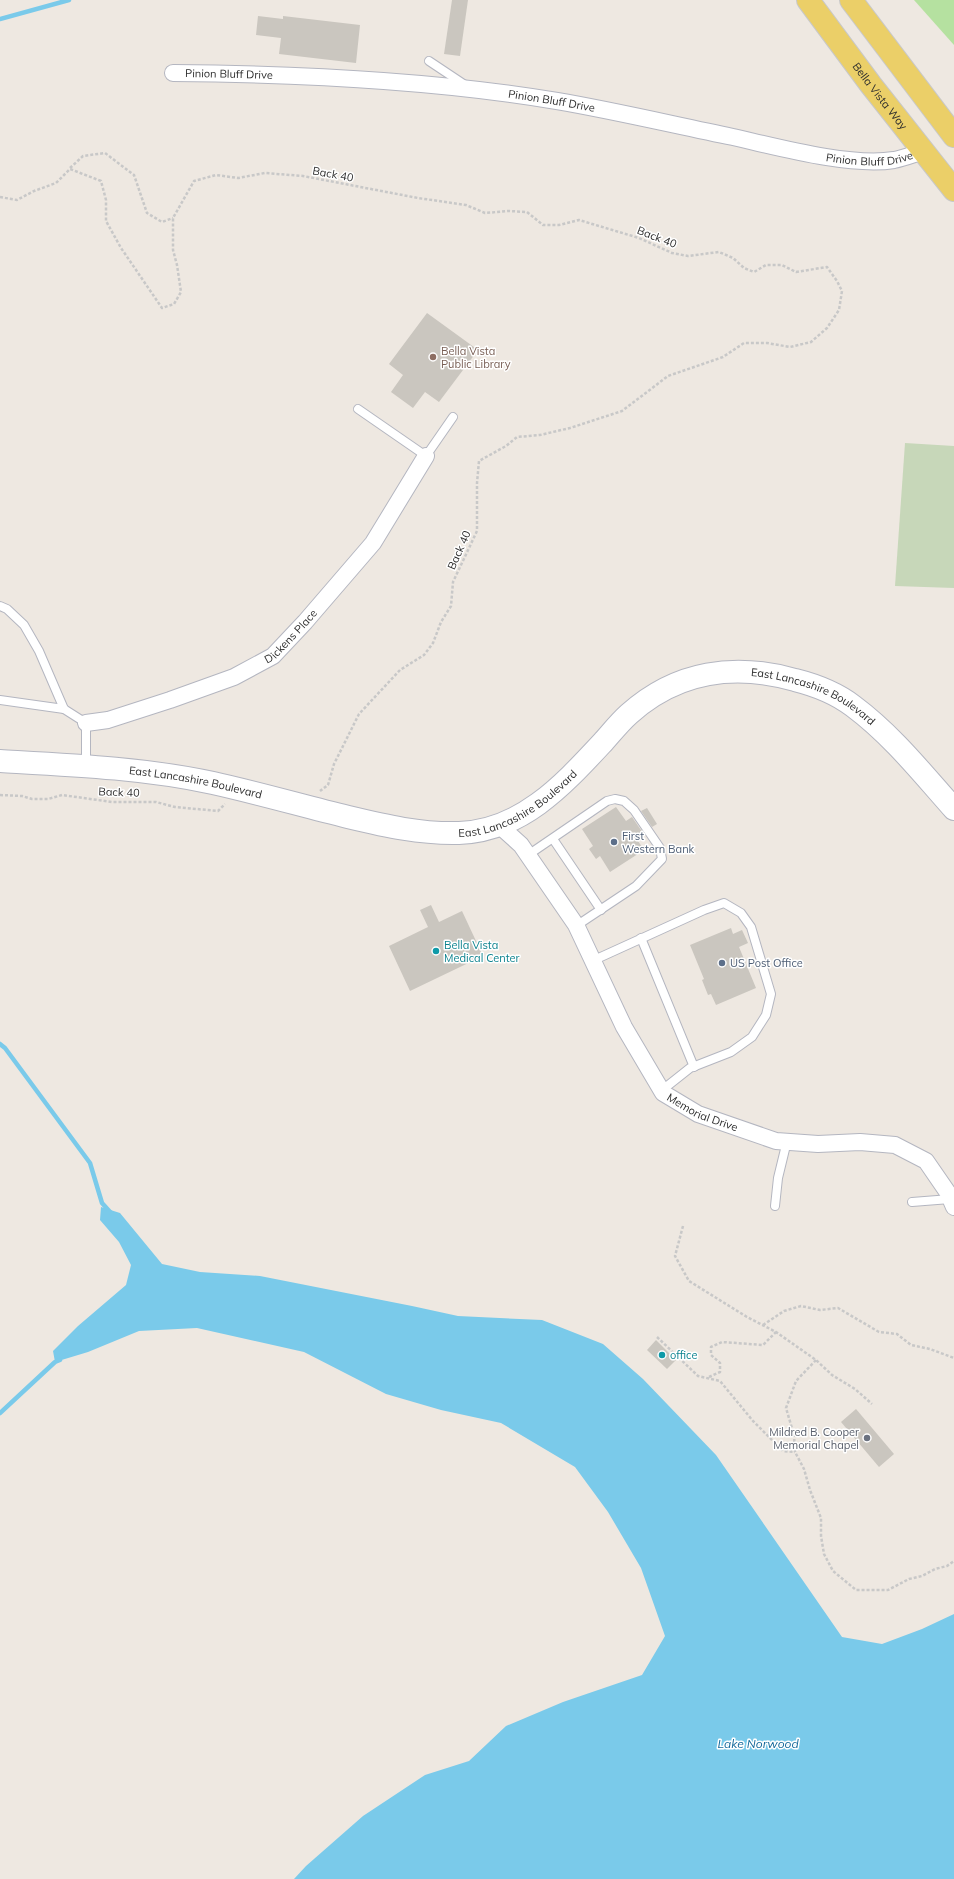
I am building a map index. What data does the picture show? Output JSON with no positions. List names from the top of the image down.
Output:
{
  "streets": {
    "main road": ["Bella Vista Way", "East Lancashire Boulevard"],
    "street": ["Pinion Bluff Drive", "Dickens Place", "Memorial Drive"],
    "path": ["Back 40"]
  },
  "crossings": [
    ["Pinion Bluff Drive", "Bella Vista Way"],
    ["East Lancashire Boulevard", "Memorial Drive"]
  ],
  "water": ["Lake Norwood"],
  "places": [
    "Bella Vista Public Library",
    "First Western Bank",
    "Bella Vista Medical Center",
    "US Post Office",
    "office",
    "Mildred B. Cooper Memorial Chapel"
  ]
}
